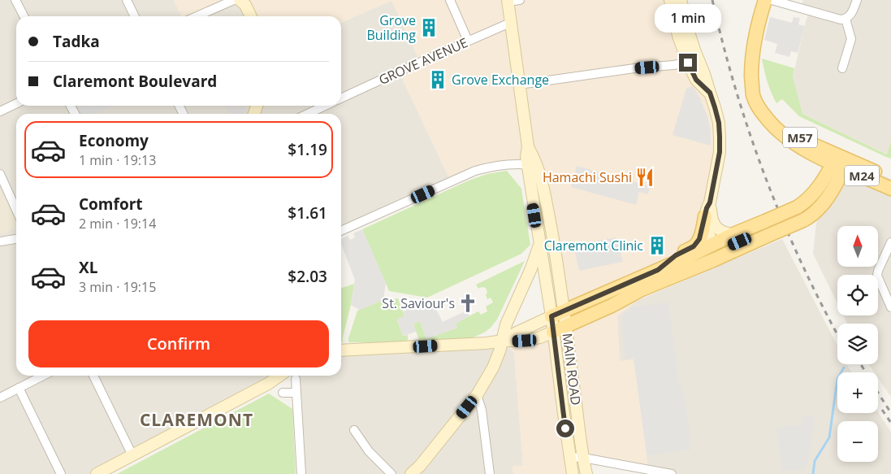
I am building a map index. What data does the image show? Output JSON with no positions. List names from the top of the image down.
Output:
{
  "streets": {
    "main road": ["M57", "M24"],
    "street": ["GROVE AVENUE", "MAIN ROAD"]
  },
  "crossings": [
    ["GROVE AVENUE", "MAIN ROAD"],
    ["M57", "M24"],
    ["M24", "MAIN ROAD"]
  ],
  "districts": ["CLAREMONT"],
  "places": {
    "building": ["Grove Building", "Grove Exchange", "Claremont Clinic"],
    "restaurant": ["Hamachi Sushi"],
    "church": ["St. Saviour's"]
  },
  "north": "top",
  "page": {
    "bubble": "1 min",
    "banner": ["Tadka", "Claremont Boulevard"],
    "list": [
      {
        "name": "Economy",
        "note": "1 min · 19:13",
        "value": "$1.19"
      },
      {
        "name": "Comfort",
        "note": "2 min · 19:14",
        "value": "$1.61"
      },
      {
        "name": "XL",
        "note": "3 min · 19:15",
        "value": "$2.03"
      }
    ],
    "map_buttons": ["+", "−"],
    "buttons": "Confirm"
  }
}
